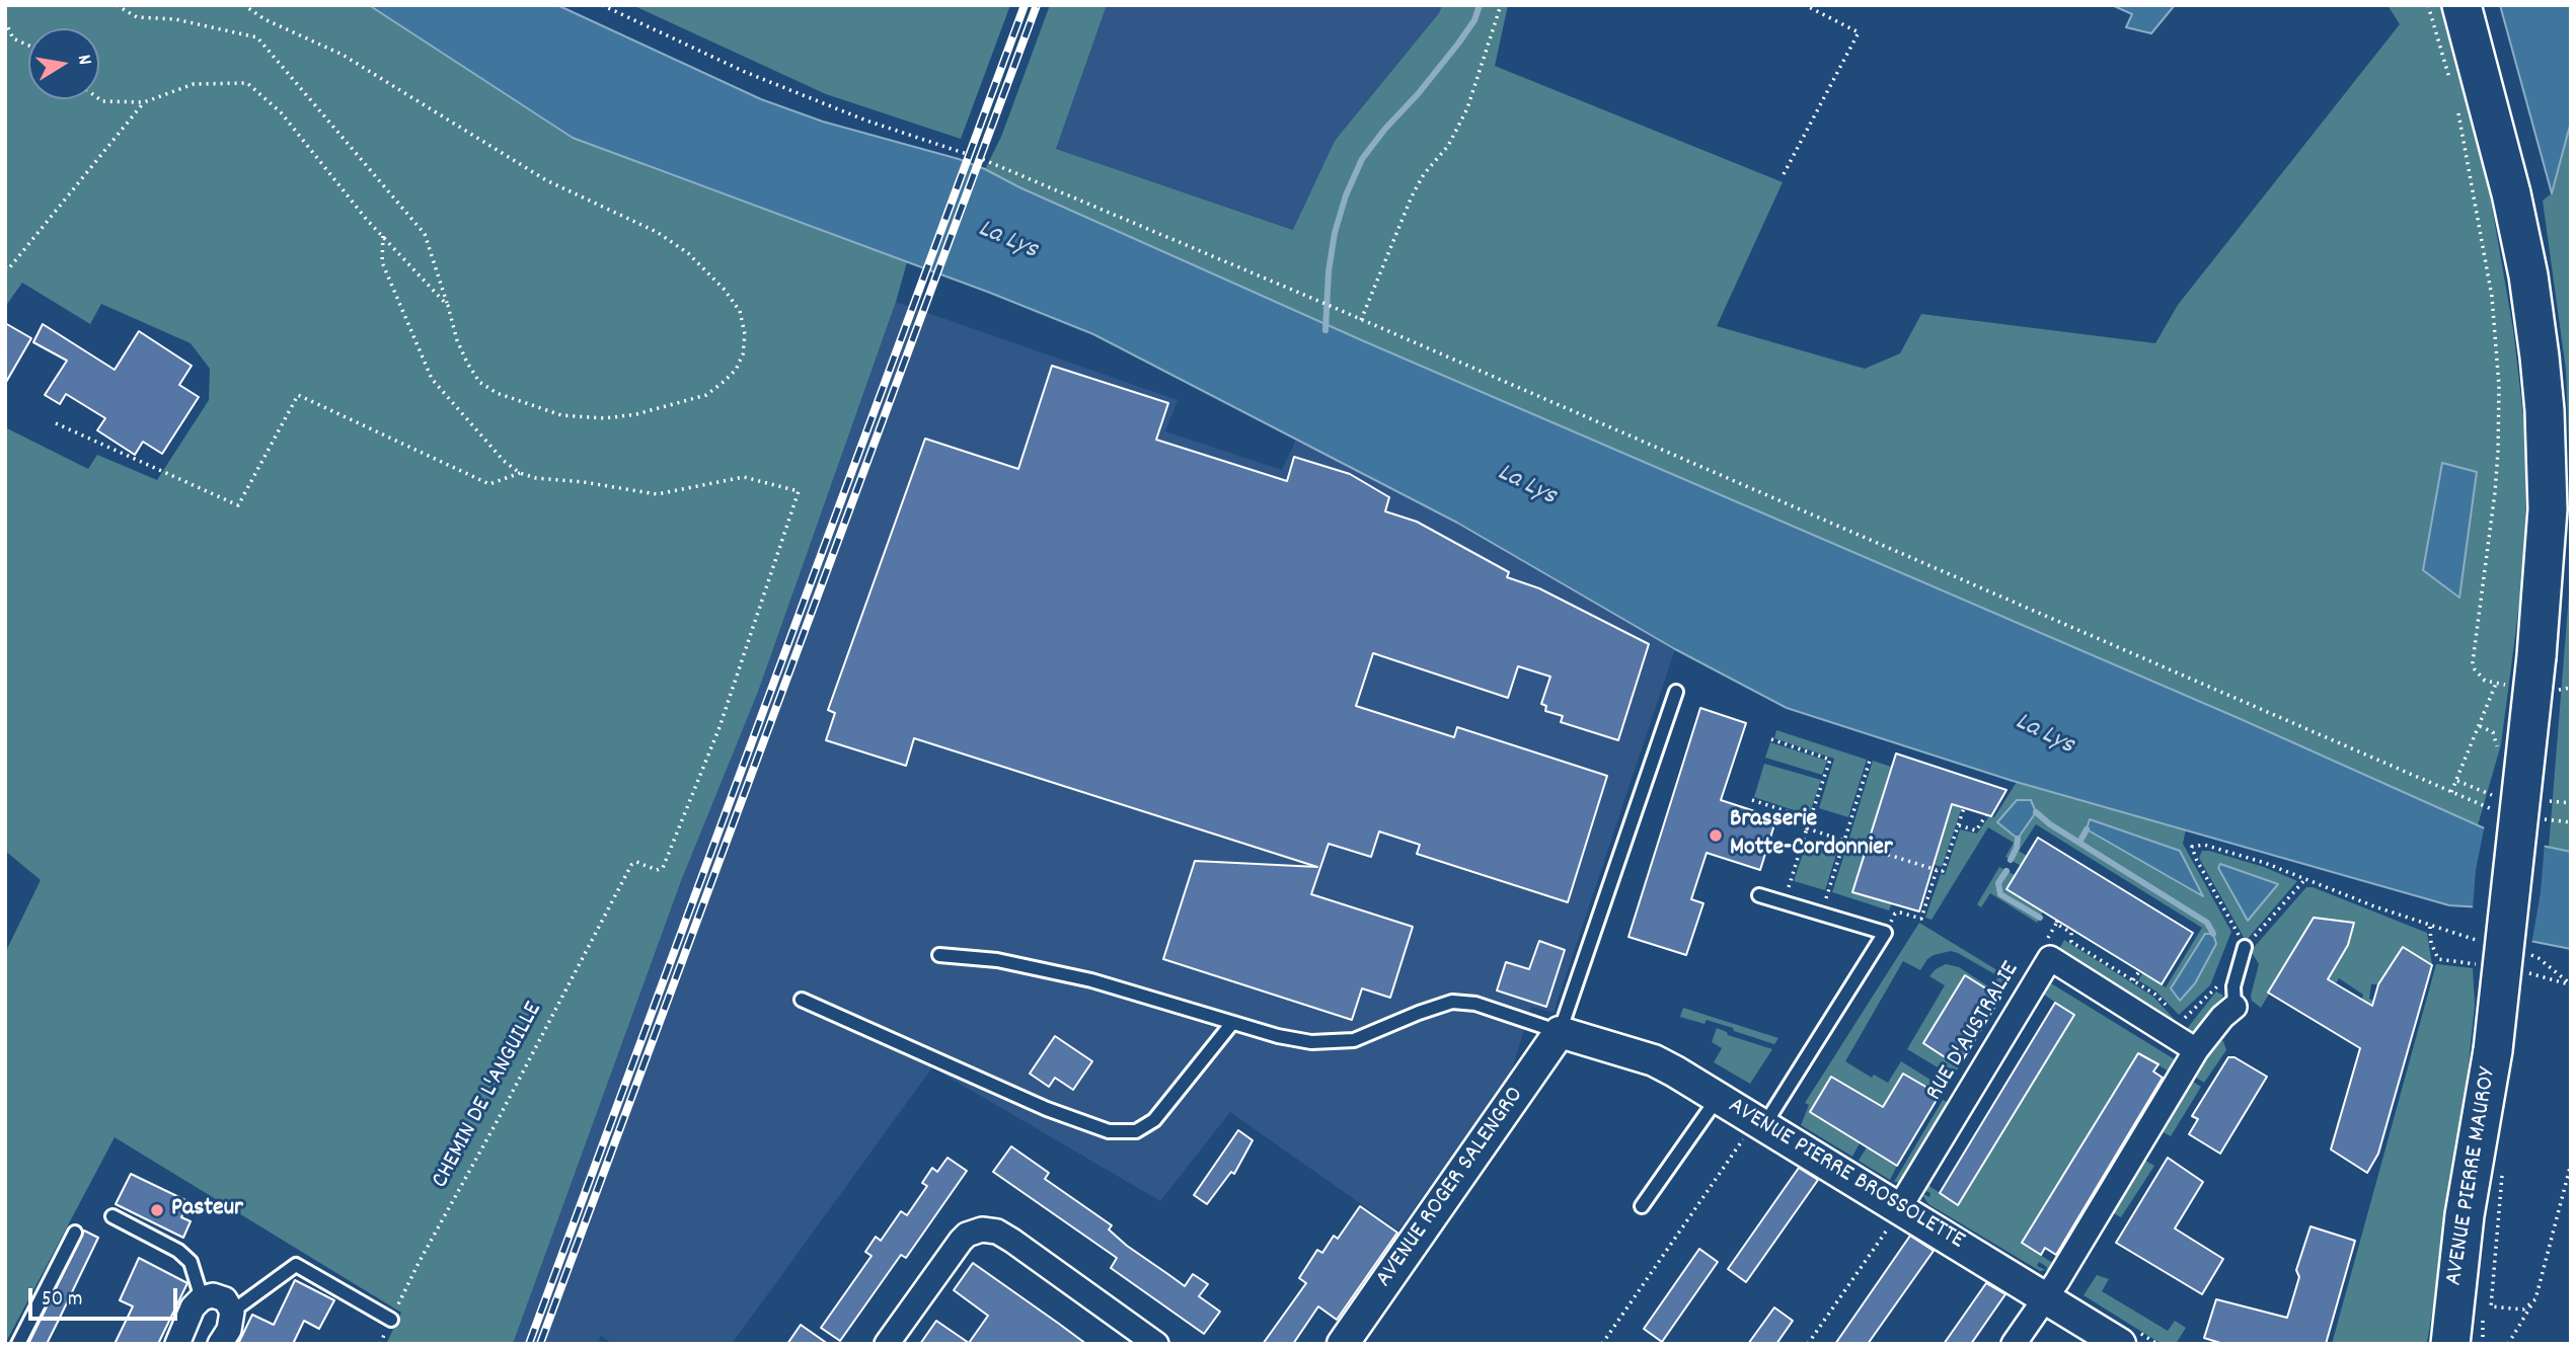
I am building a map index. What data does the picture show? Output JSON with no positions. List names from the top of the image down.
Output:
{
  "streets": {
    "main road": ["AVENUE PIERRE MAUROY"],
    "street": ["RUE D'AUSTRALIE", "AVENUE PIERRE BROSSOLETTE", "AVENUE ROGER SALENGRO"],
    "path": ["CHEMIN DE L'ANGUILLE"]
  },
  "crossings": [
    ["RUE D'AUSTRALIE", "AVENUE PIERRE BROSSOLETTE"],
    ["AVENUE PIERRE BROSSOLETTE", "AVENUE ROGER SALENGRO"]
  ],
  "water": ["La Lys"],
  "places": ["Brasserie Motte-Cordonnier", "Pasteur"],
  "scale_bar": "50 m",
  "north": "right"
}
